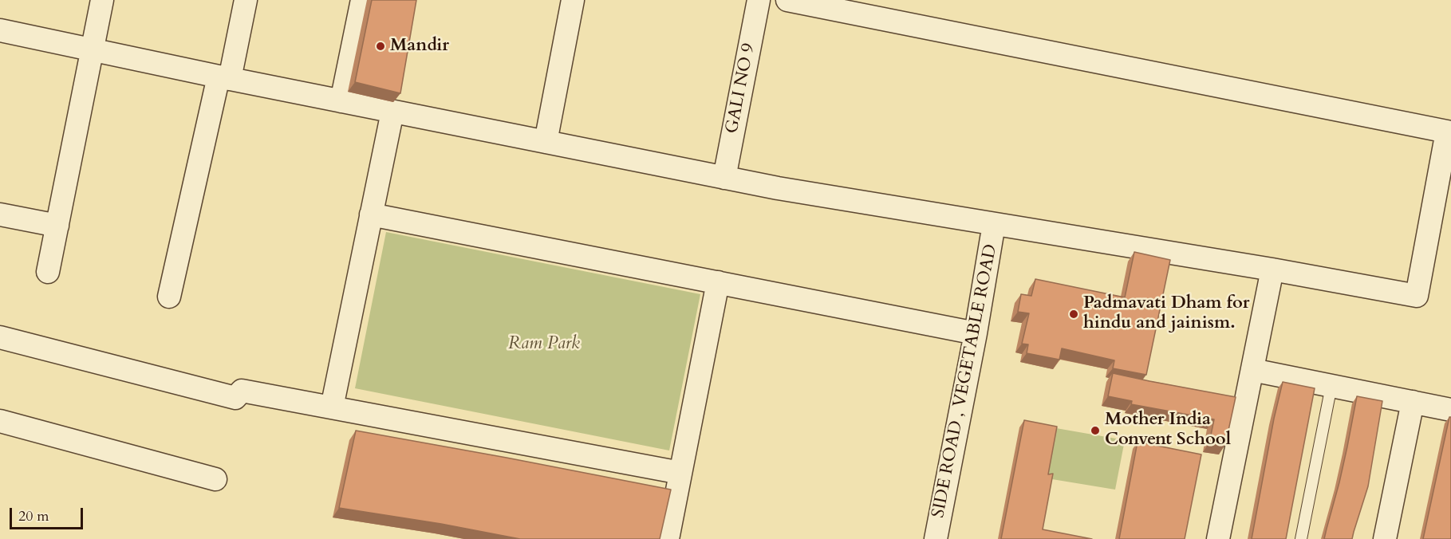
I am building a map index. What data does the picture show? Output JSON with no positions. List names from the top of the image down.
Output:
{
  "streets": {
    "street": ["GALI NO 9", "SIDE ROAD , VEGETABLE ROAD"]
  },
  "parks": ["Ram Park"],
  "places": ["Mandir", "Padmavati Dham for hindu and jainism.", "Mother India Convent School"],
  "scale_bar": "20 m"
}
